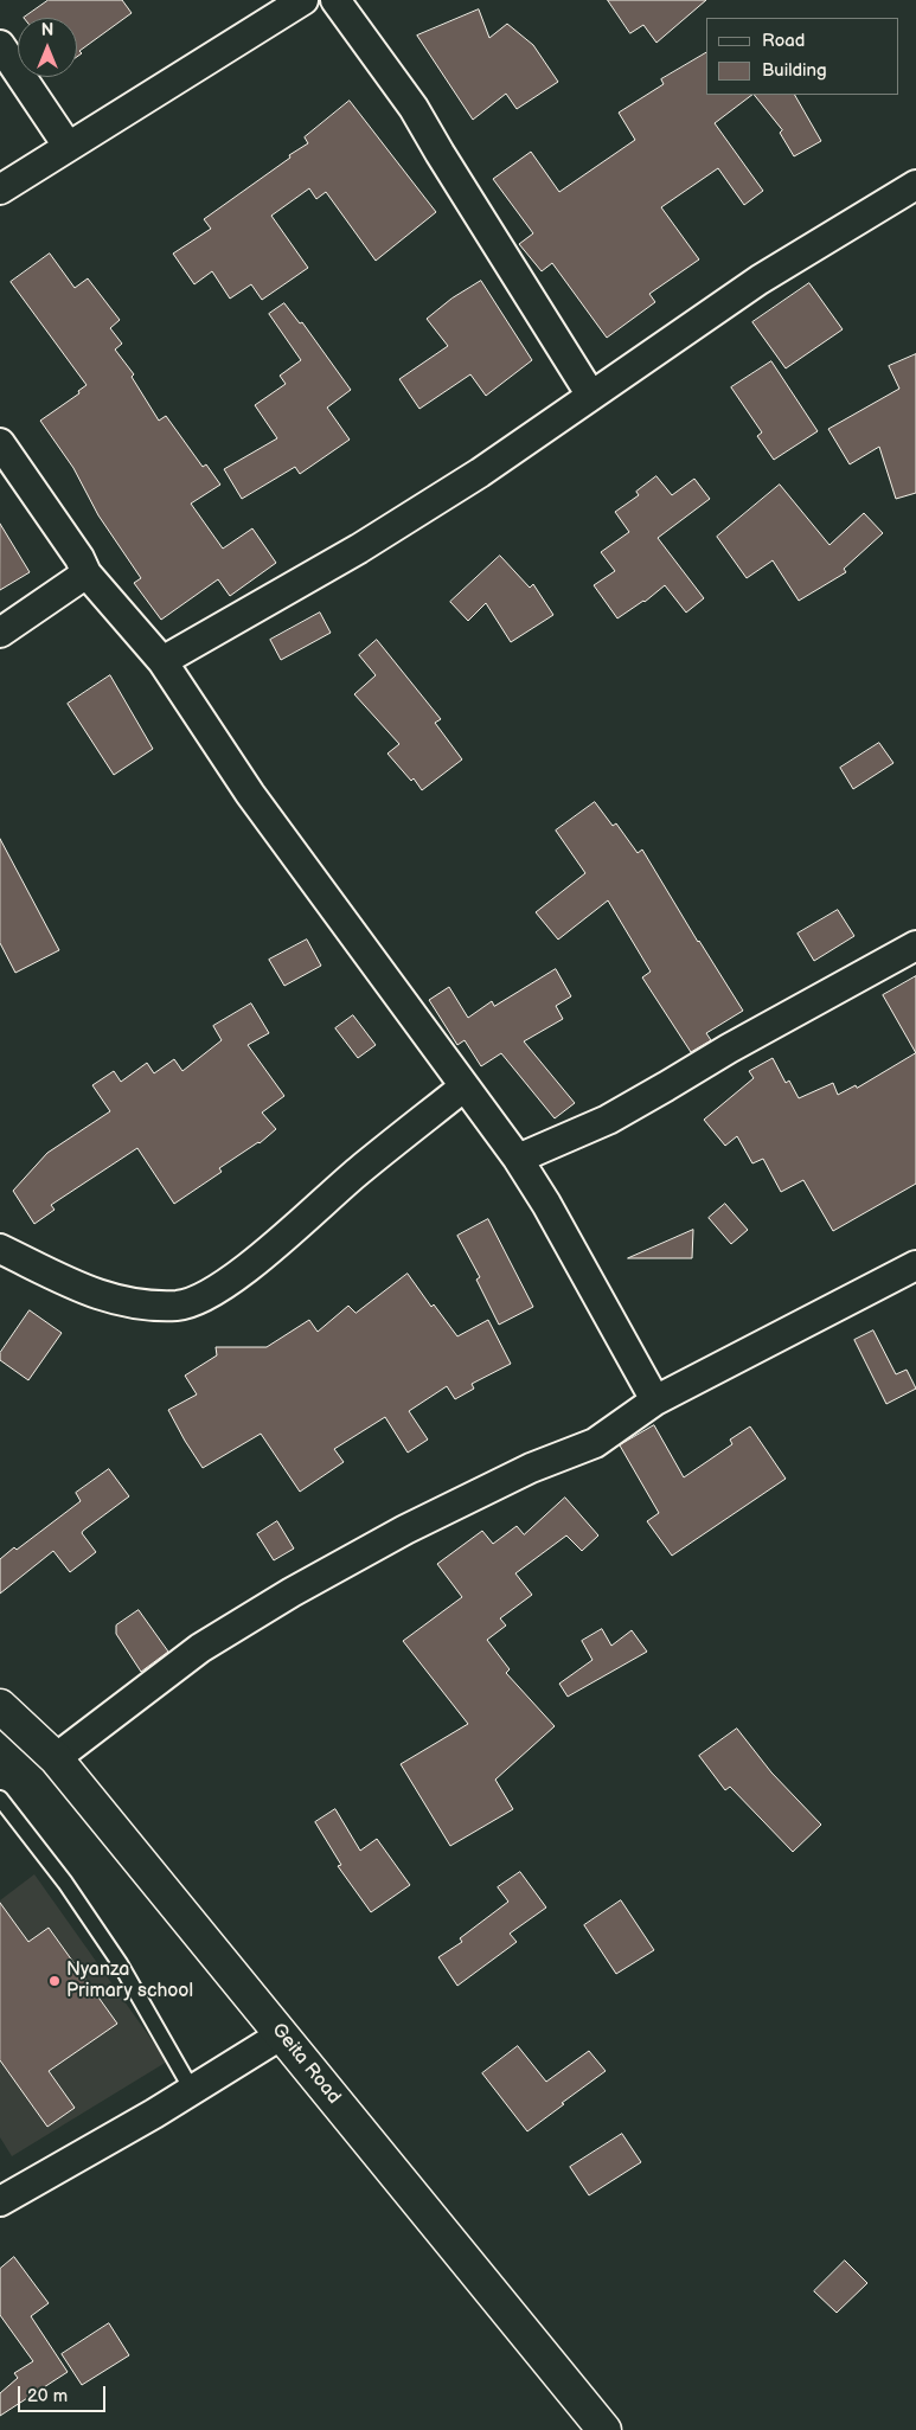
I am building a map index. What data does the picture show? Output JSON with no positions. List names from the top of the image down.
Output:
{
  "streets": {
    "highway": ["Geita Road"]
  },
  "places": ["Nyanza Primary school"],
  "legend": ["Road", "Building"],
  "scale_bar": "20 m",
  "north": "top"
}
